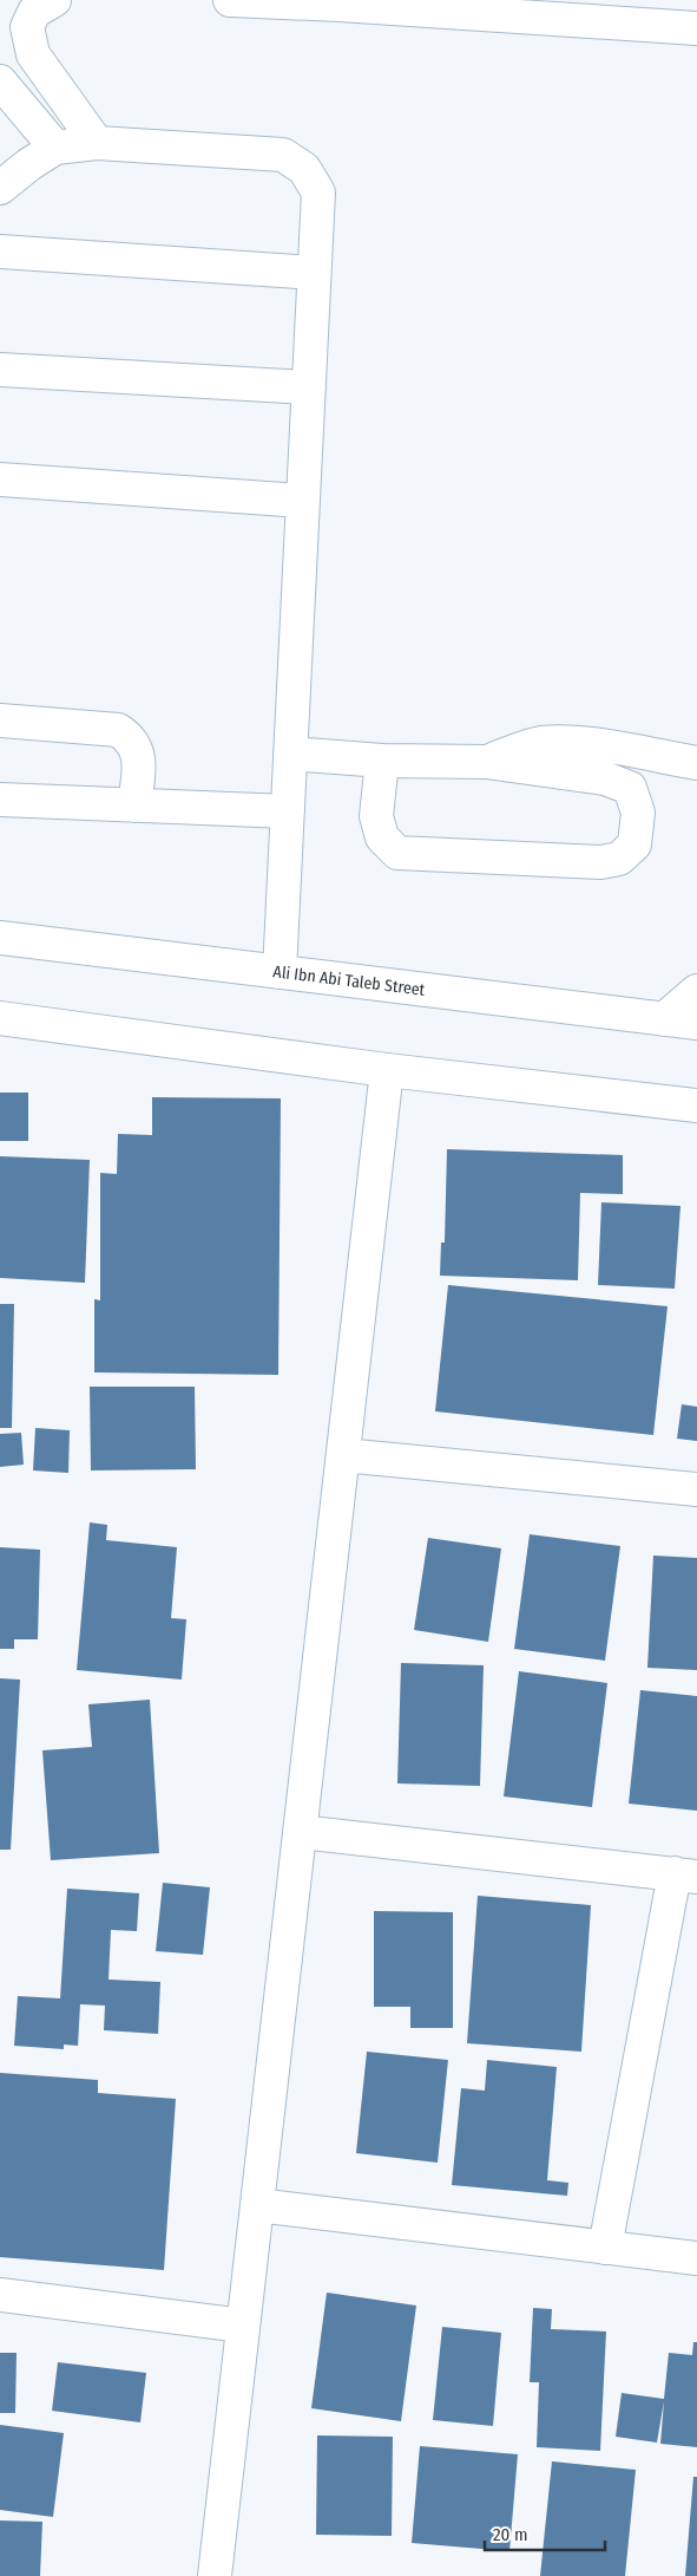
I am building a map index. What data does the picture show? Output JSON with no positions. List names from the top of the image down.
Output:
{
  "streets": {
    "street": ["Ali Ibn Abi Taleb Street"]
  },
  "scale_bar": "20 m"
}
